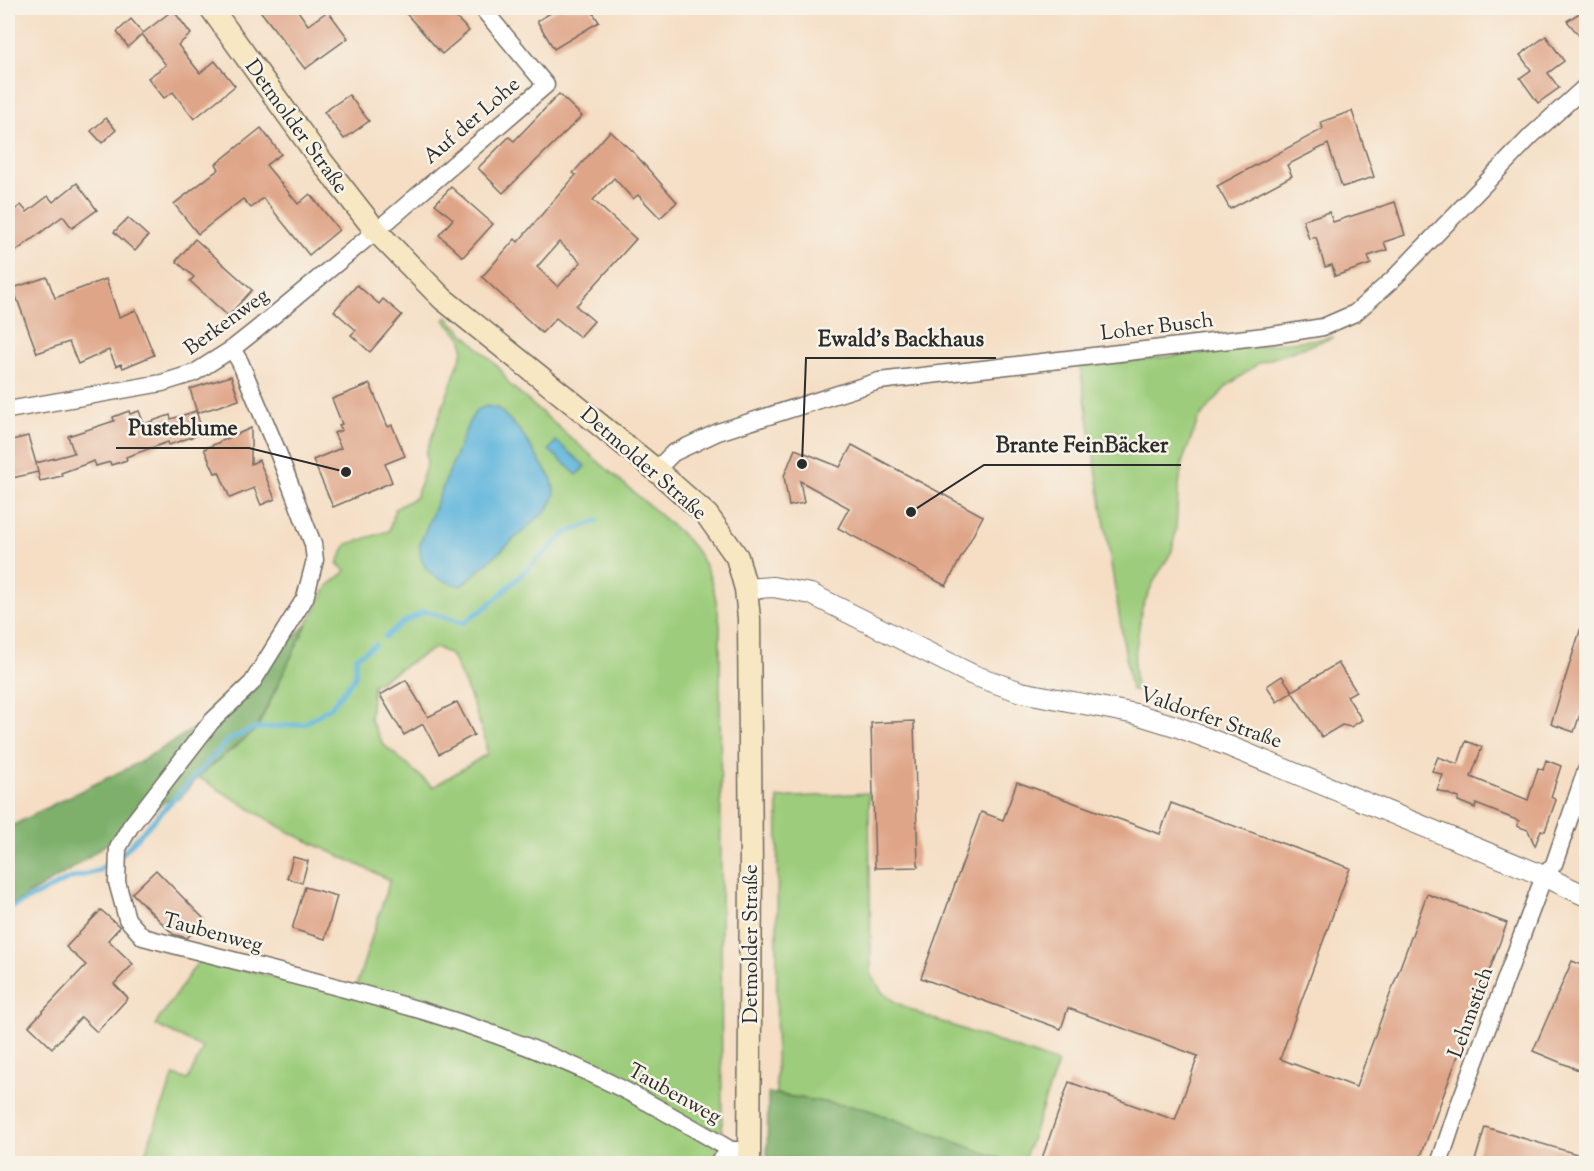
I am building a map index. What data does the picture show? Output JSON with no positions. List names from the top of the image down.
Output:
{
  "streets": {
    "main road": ["Detmolder Straße"],
    "street": [
      "Auf der Lohe",
      "Berkenweg",
      "Loher Busch",
      "Valdorfer Straße",
      "Taubenweg",
      "Lehmstich"
    ]
  },
  "crossings": [
    ["Auf der Lohe", "Detmolder Straße"],
    ["Auf der Lohe", "Berkenweg"],
    ["Detmolder Straße", "Berkenweg"],
    ["Detmolder Straße", "Loher Busch"],
    ["Detmolder Straße", "Valdorfer Straße"],
    ["Detmolder Straße", "Taubenweg"],
    ["Berkenweg", "Taubenweg"],
    ["Valdorfer Straße", "Lehmstich"]
  ],
  "places": ["Ewald’s Backhaus", "Pusteblume", "Brante FeinBäcker"]
}
